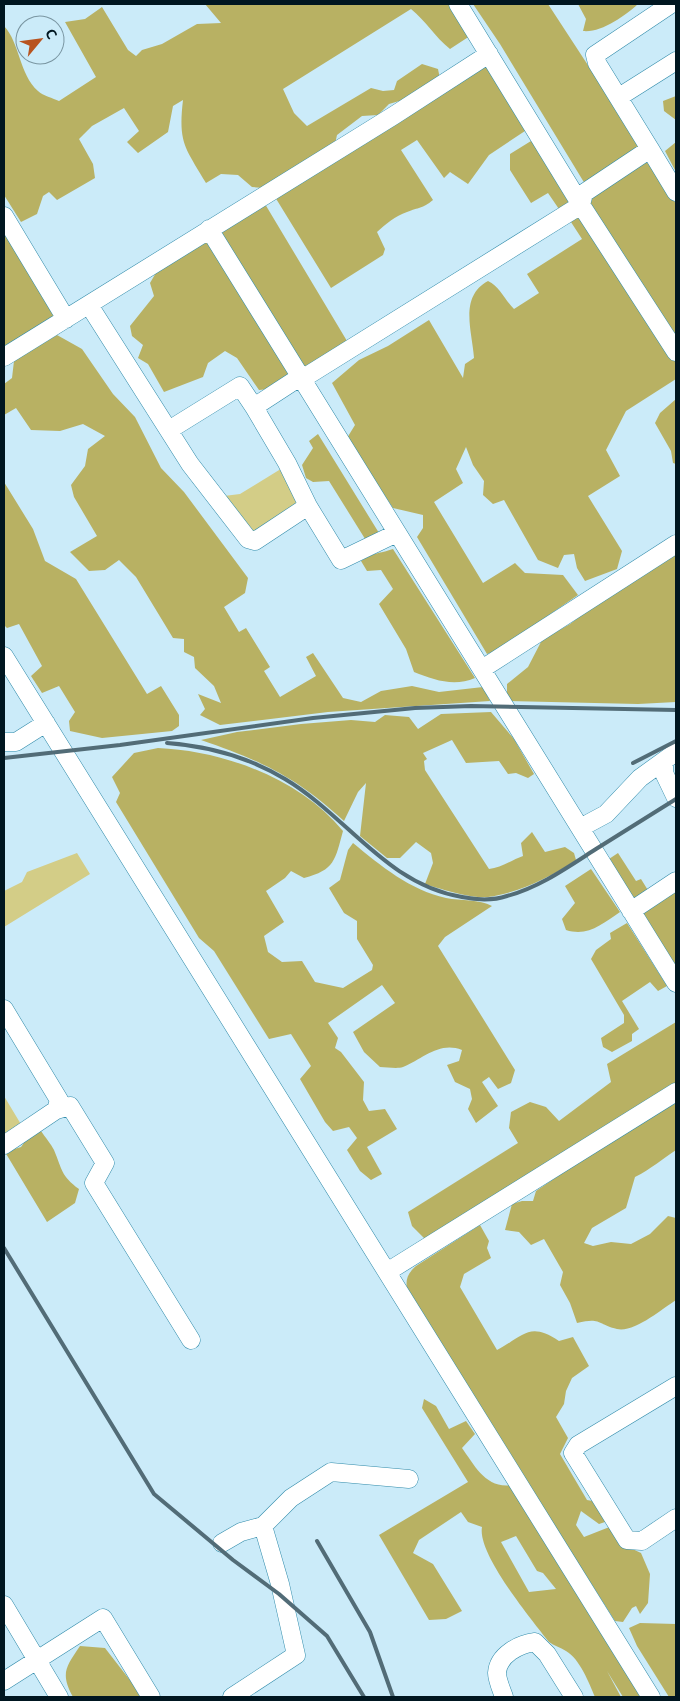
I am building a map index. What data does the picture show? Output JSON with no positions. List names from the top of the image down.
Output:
{
  "north": "top right"
}
